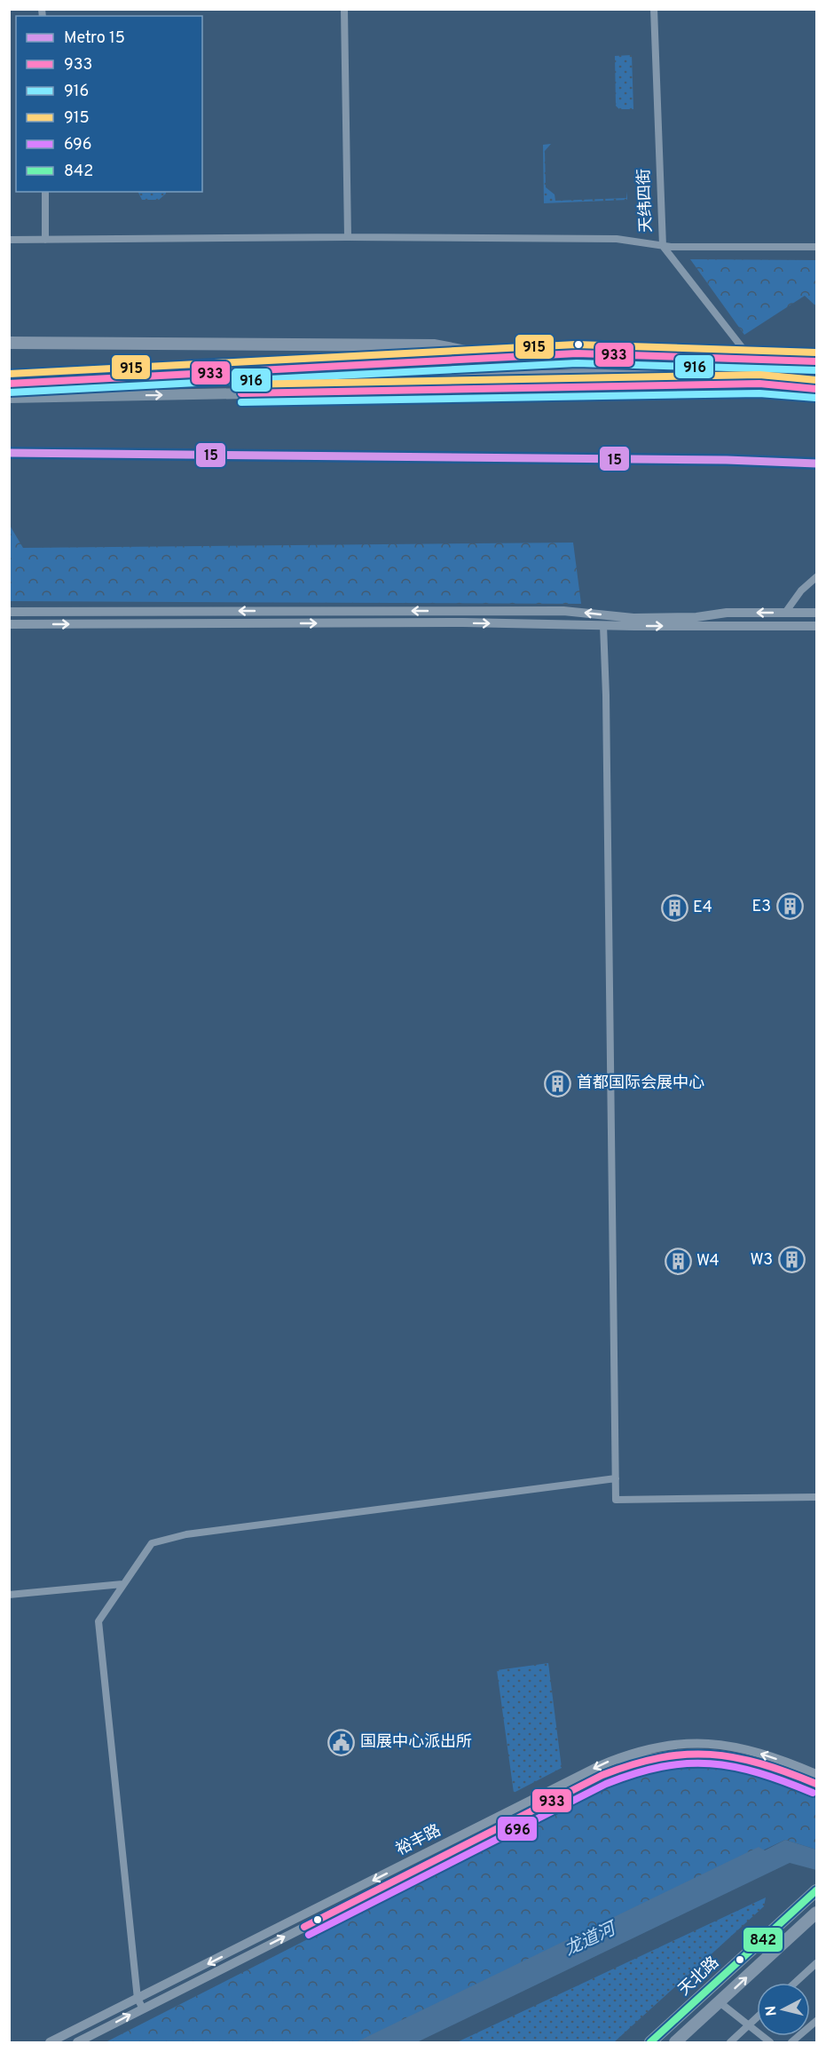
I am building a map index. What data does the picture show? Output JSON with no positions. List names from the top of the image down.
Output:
{
  "streets": {
    "main road": ["天北路"],
    "street": ["天纬四街", "裕丰路"]
  },
  "water": ["龙道河"],
  "places": {
    "building": [
      "E3",
      "E4",
      "首都国际会展中心",
      "W3",
      "W4"
    ],
    "public building": ["国展中心派出所"]
  },
  "lines": [
    "transit line 915",
    "transit line 933",
    "transit line 916",
    "metro line 15",
    "transit line 696",
    "transit line 842"
  ],
  "legend": [
    "Metro 15",
    "933",
    "916",
    "915",
    "696",
    "842"
  ],
  "north": "left"
}
